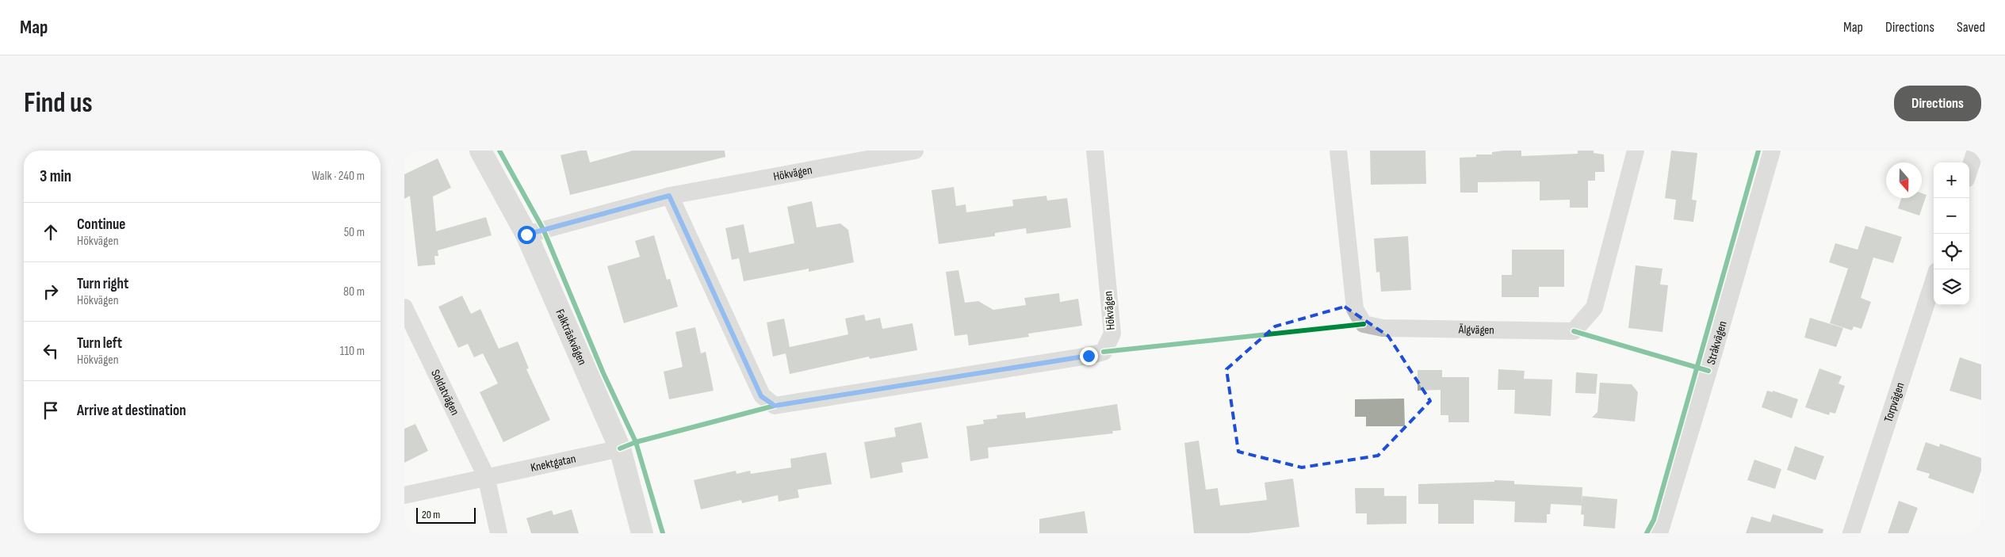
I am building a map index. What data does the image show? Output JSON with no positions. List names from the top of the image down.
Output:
{
  "streets": {
    "street": [
      "Hökvägen",
      "Älgvägen",
      "Falkträskvägen",
      "Stråkvägen",
      "Soldatvägen",
      "Torpvägen",
      "Knektgatan"
    ]
  },
  "crossings": [
    ["Hökvägen", "Falkträskvägen"],
    ["Falkträskvägen", "Knektgatan"],
    ["Soldatvägen", "Knektgatan"]
  ],
  "scale_bar": "20 m",
  "north": "bottom",
  "page": {
    "header": "Map",
    "nav": ["Map", "Directions", "Saved"],
    "buttons": "Directions",
    "title": "Find us",
    "heading": ["3 min", "Walk · 240 m"],
    "map_buttons": ["+", "−"],
    "list": [
      ["Continue", "Hökvägen", "50 m"],
      ["Turn right", "Hökvägen", "80 m"],
      ["Turn left", "Hökvägen", "110 m"],
      "Arrive at destination"
    ],
    "scale": "20 m"
  }
}
